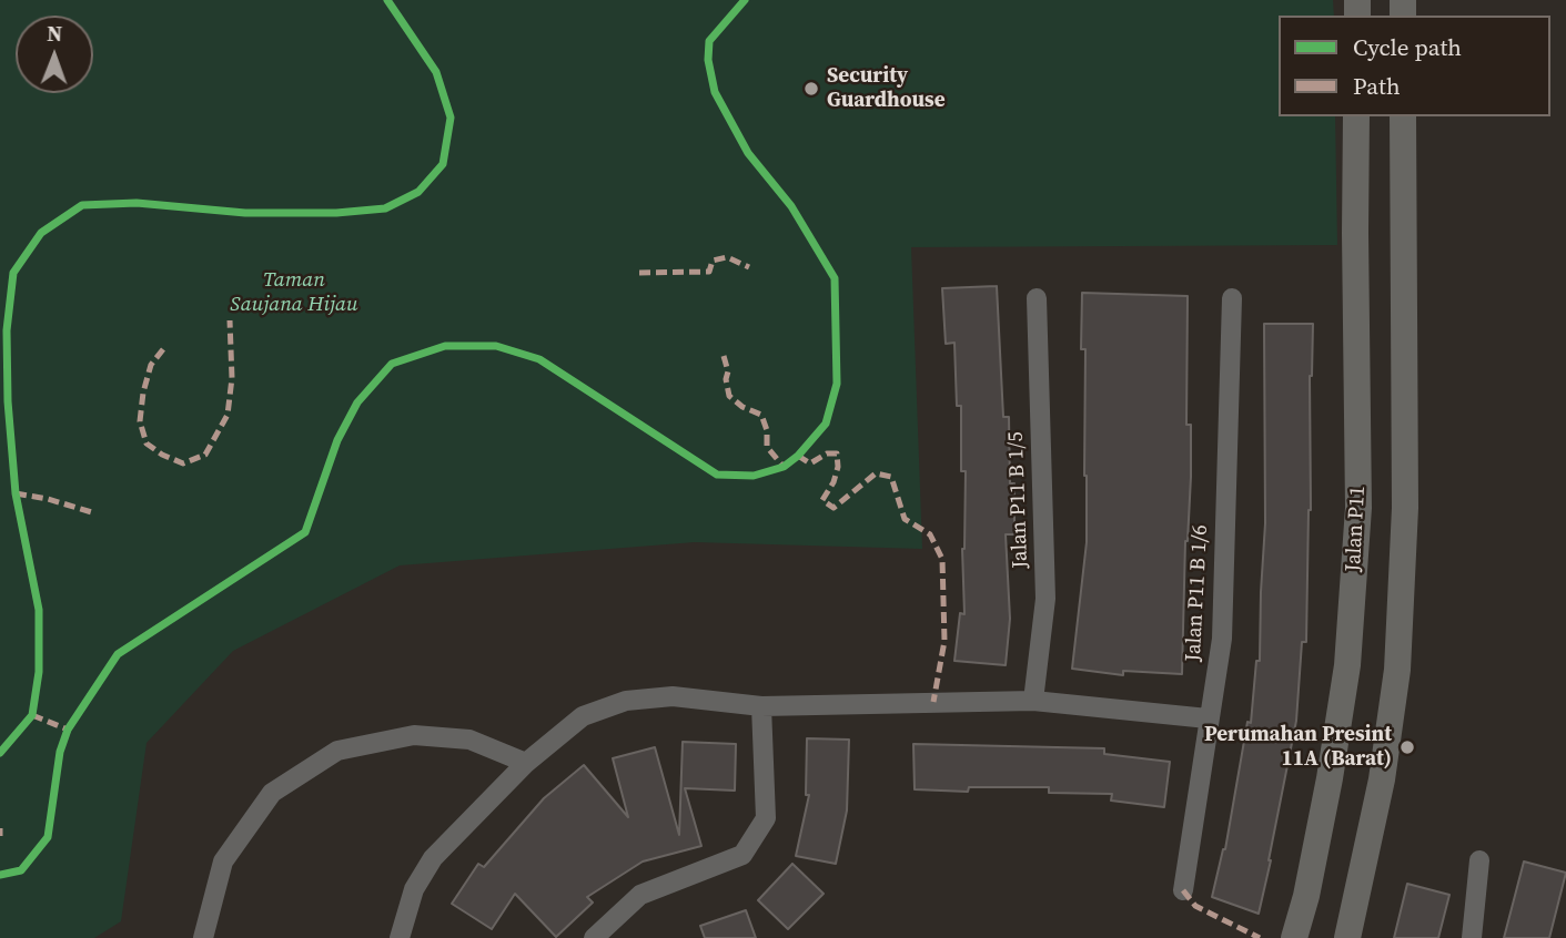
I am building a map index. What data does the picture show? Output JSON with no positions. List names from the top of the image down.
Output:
{
  "streets": {
    "main road": ["Jalan P11"],
    "street": ["Jalan P11 B 1/5", "Jalan P11 B 1/6"]
  },
  "parks": ["Taman Saujana Hijau"],
  "places": ["Security Guardhouse", "Perumahan Presint 11A (Barat)"],
  "legend": ["Cycle path", "Path"],
  "north": "top"
}
